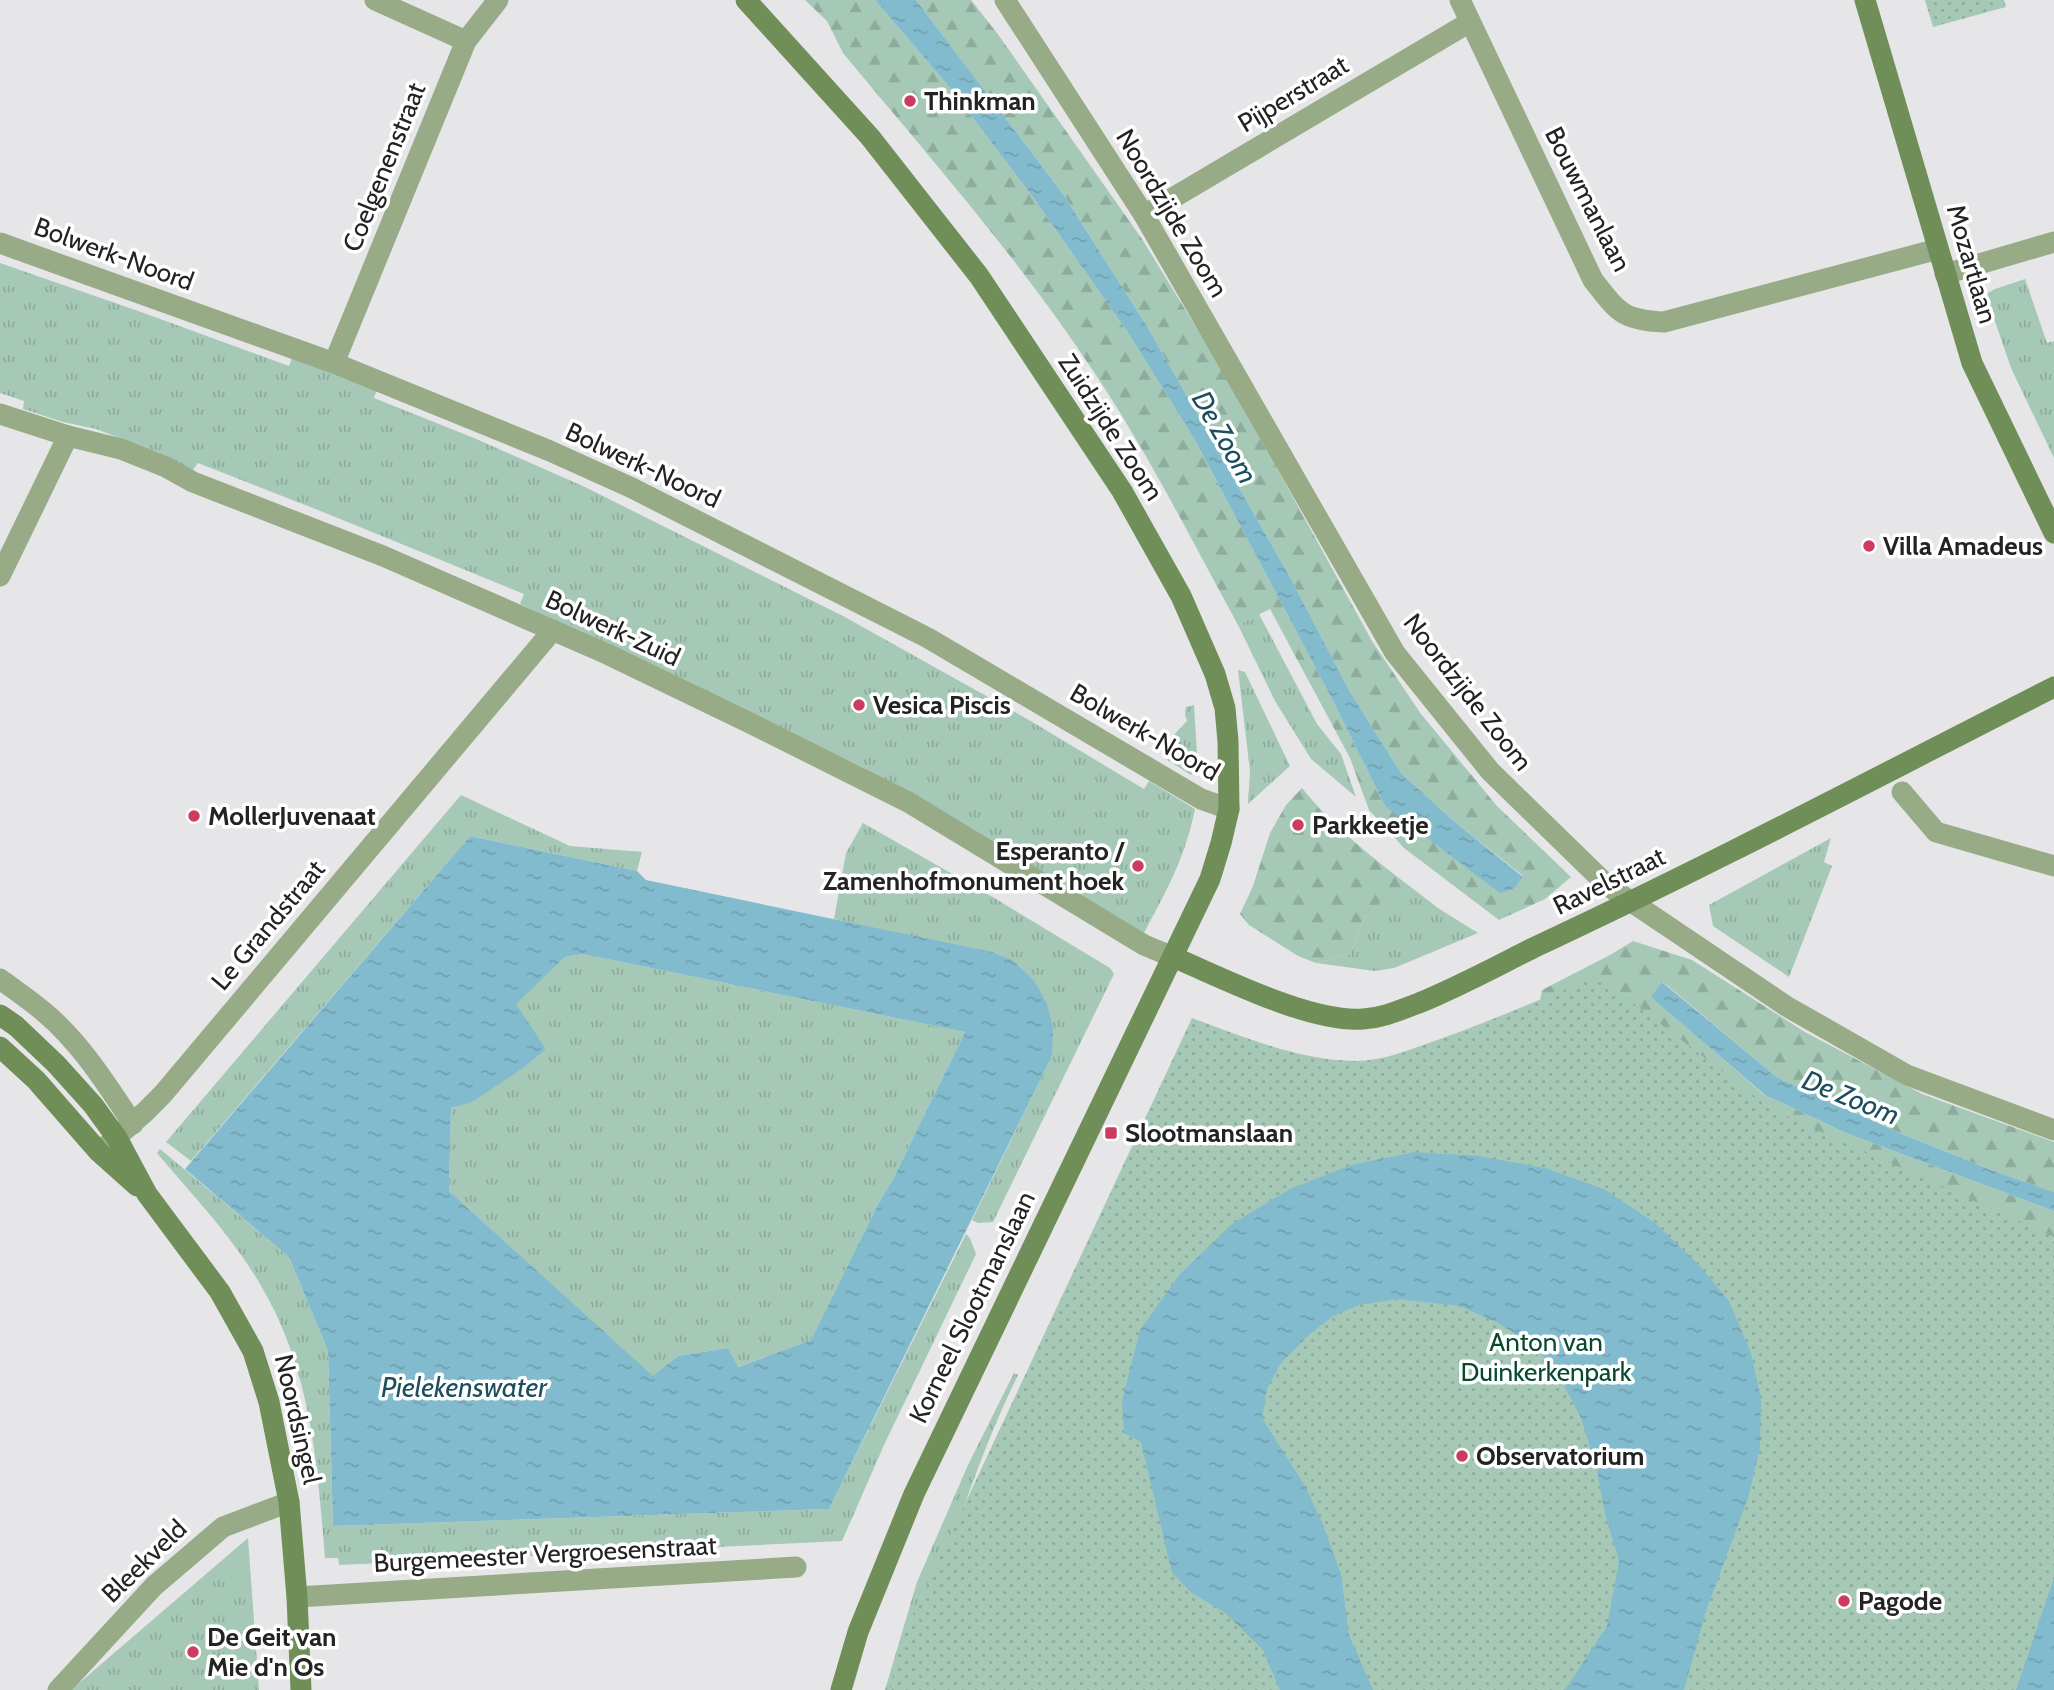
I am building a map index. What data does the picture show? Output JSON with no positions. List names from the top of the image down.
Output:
{
  "streets": {
    "street": [
      "Pijperstraat",
      "Coelgenenstraat",
      "Bouwmanlaan",
      "Noordzijde Zoom",
      "Bolwerk-Noord",
      "Mozartlaan",
      "Zuidzijde Zoom",
      "Bolwerk-Zuid",
      "Ravelstraat",
      "Le Grandstraat",
      "Korneel Slootmanslaan",
      "Noordsingel",
      "Burgemeester Vergroesenstraat",
      "Bleekveld"
    ]
  },
  "crossings": [
    ["Pijperstraat", "Bouwmanlaan"],
    ["Pijperstraat", "Noordzijde Zoom"],
    ["Coelgenenstraat", "Bolwerk-Noord"],
    ["Bouwmanlaan", "Mozartlaan"],
    ["Noordzijde Zoom", "Ravelstraat"],
    ["Bolwerk-Noord", "Zuidzijde Zoom"],
    ["Zuidzijde Zoom", "Bolwerk-Zuid"],
    ["Zuidzijde Zoom", "Ravelstraat"],
    ["Zuidzijde Zoom", "Korneel Slootmanslaan"],
    ["Bolwerk-Zuid", "Ravelstraat"],
    ["Bolwerk-Zuid", "Le Grandstraat"],
    ["Bolwerk-Zuid", "Korneel Slootmanslaan"],
    ["Ravelstraat", "Korneel Slootmanslaan"],
    ["Le Grandstraat", "Noordsingel"],
    ["Noordsingel", "Burgemeester Vergroesenstraat"],
    ["Noordsingel", "Bleekveld"]
  ],
  "water": ["De Zoom", "Pielekenswater"],
  "parks": ["Anton van Duinkerkenpark"],
  "places": {
    "other": [
      "Thinkman",
      "Villa Amadeus",
      "Vesica Piscis",
      "MollerJuvenaat",
      "Parkkeetje",
      "Esperanto / Zamenhofmonument hoek",
      "Observatorium",
      "Pagode",
      "De Geit van Mie d'n Os"
    ],
    "transit": ["Slootmanslaan"]
  }
}
